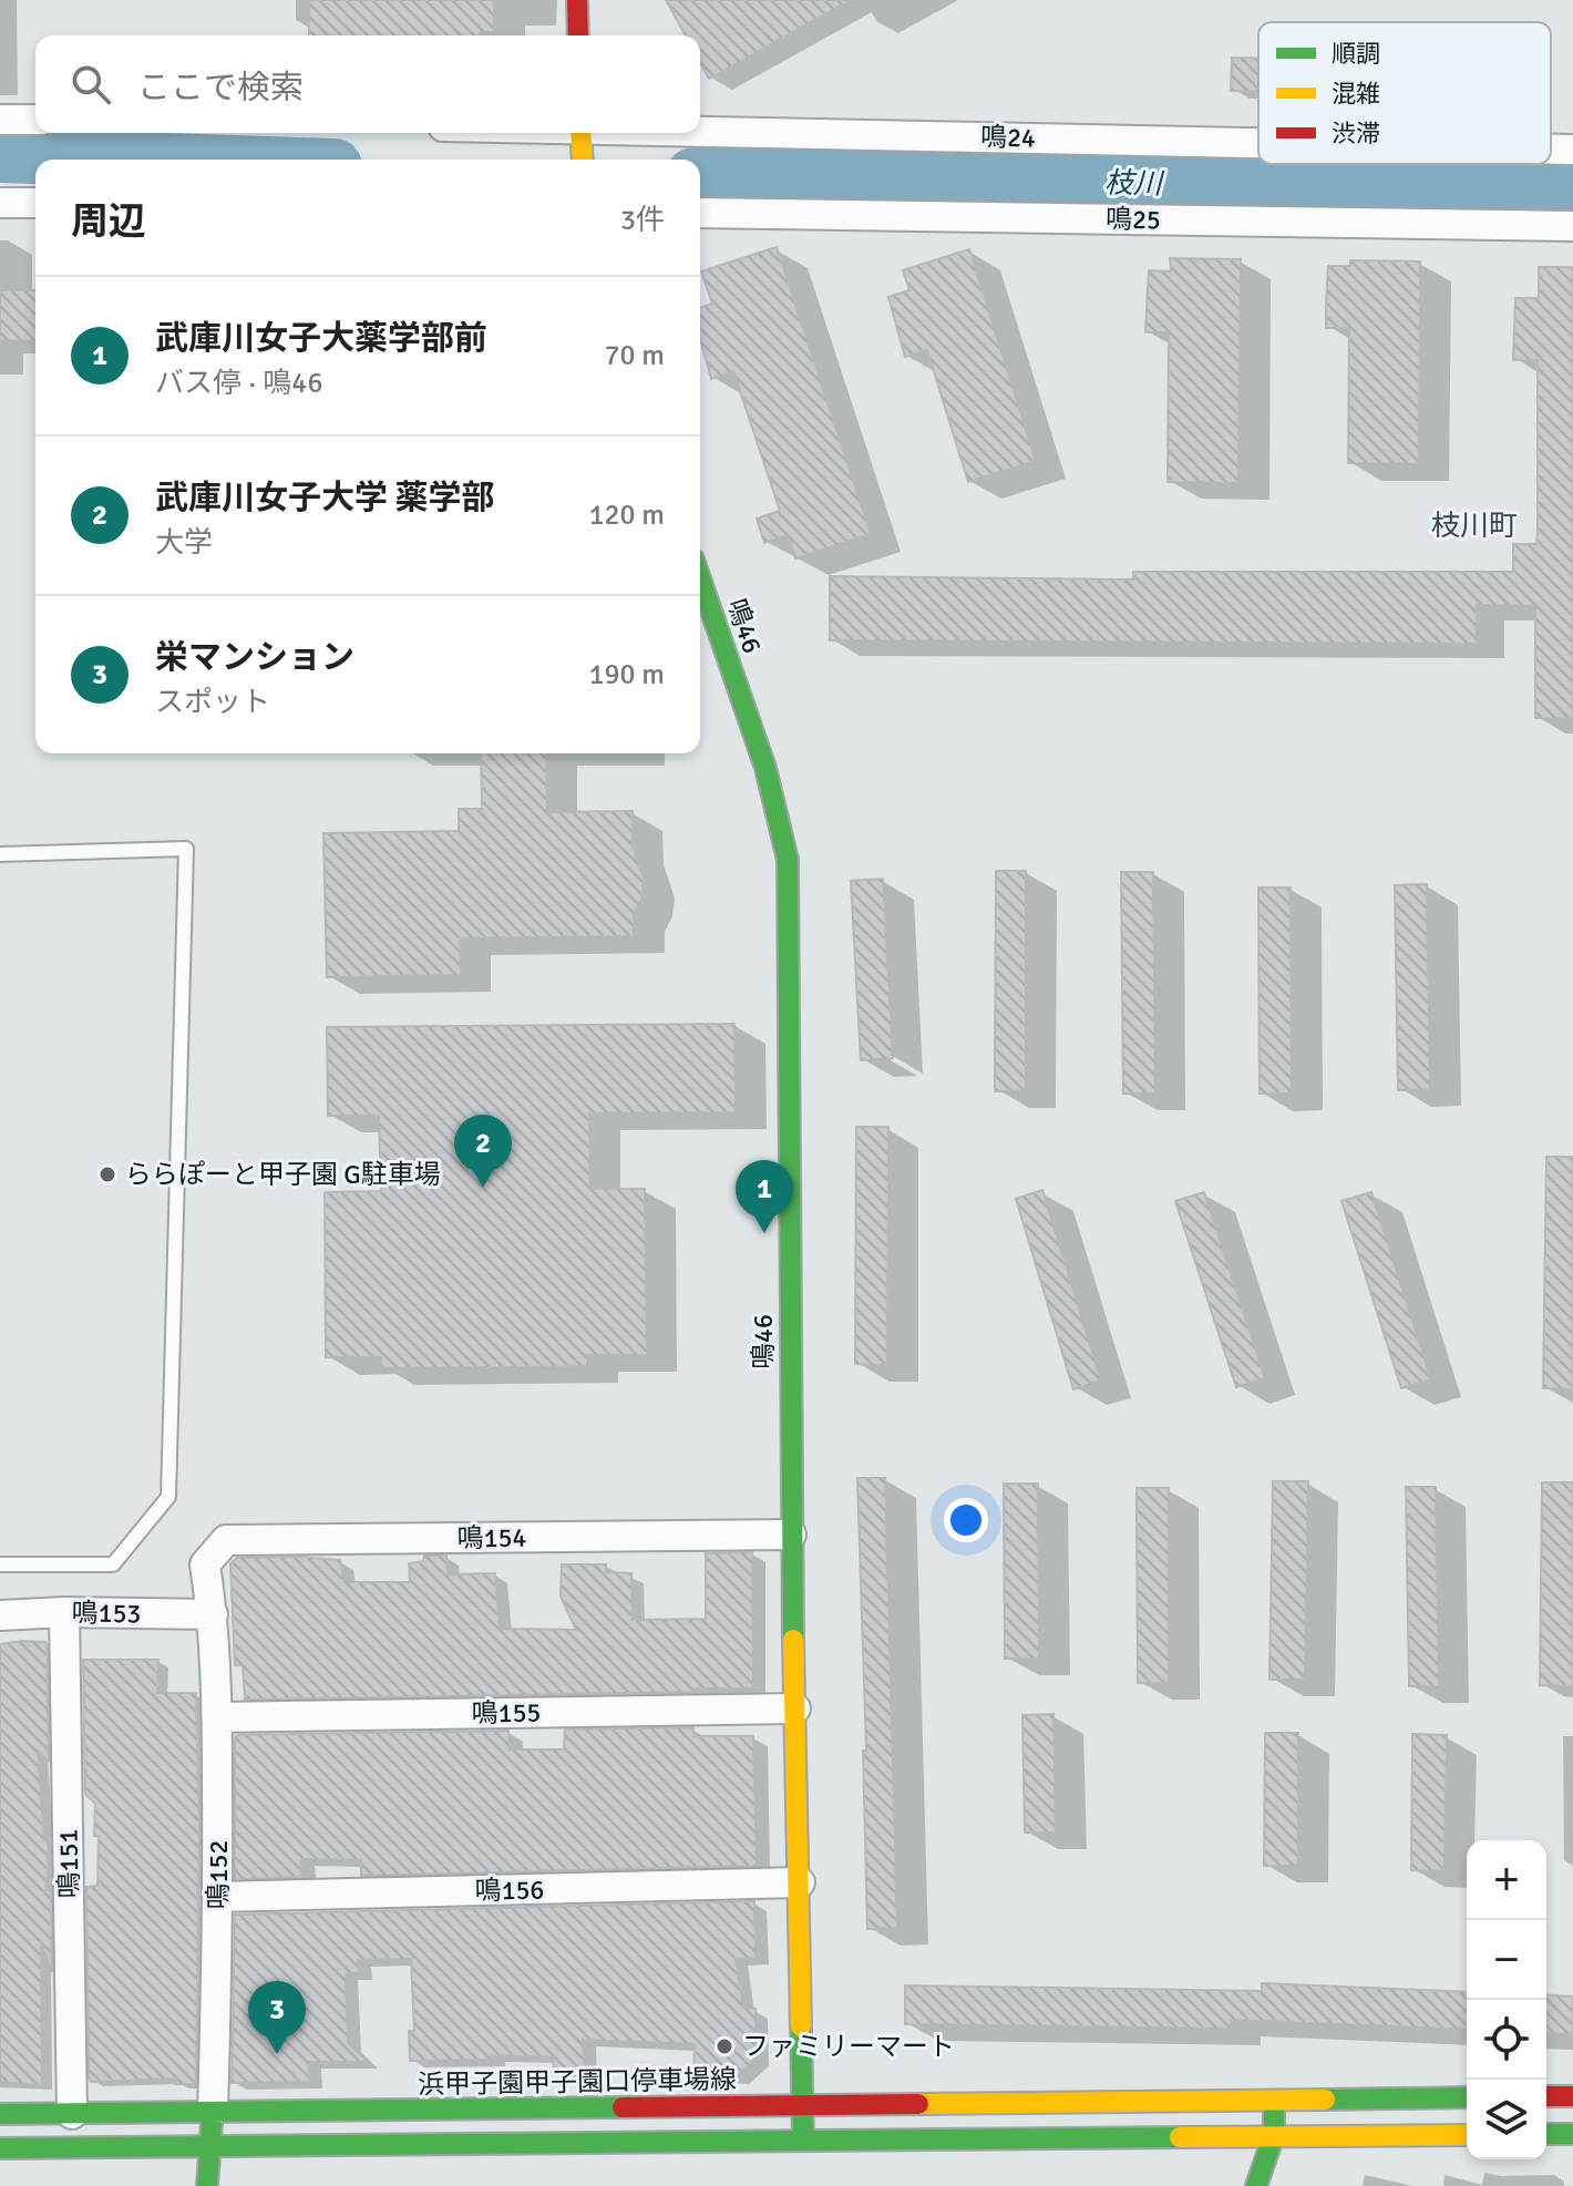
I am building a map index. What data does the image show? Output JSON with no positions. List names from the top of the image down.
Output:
{
  "streets": {
    "main road": ["鳴46", "鳴152", "浜甲子園甲子園口停車場線"],
    "street": [
      "鳴24",
      "鳴25",
      "鳴154",
      "鳴153",
      "鳴155",
      "鳴151",
      "鳴156"
    ]
  },
  "crossings": [
    ["鳴46", "鳴154"],
    ["鳴46", "鳴155"],
    ["鳴46", "鳴156"],
    ["鳴46", "浜甲子園甲子園口停車場線"],
    ["鳴154", "鳴152"],
    ["鳴153", "鳴151"],
    ["鳴153", "鳴152"],
    ["鳴155", "鳴152"],
    ["鳴151", "浜甲子園甲子園口停車場線"],
    ["鳴152", "鳴156"],
    ["鳴152", "浜甲子園甲子園口停車場線"]
  ],
  "districts": ["枝川町"],
  "water": ["枝川"],
  "places": ["ららぽーと甲子園 G駐車場", "ファミリーマート"],
  "legend": ["順調", "混雑", "渋滞"],
  "page": {
    "search": "ここで検索",
    "heading": ["周辺", "3件"],
    "list": [
      {
        "mark": "1",
        "name": "武庫川女子大薬学部前",
        "note": "バス停 · 鳴46",
        "value": "70 m"
      },
      {
        "mark": "2",
        "name": "武庫川女子大学 薬学部",
        "note": "大学",
        "value": "120 m"
      },
      {
        "mark": "3",
        "name": "栄マンション",
        "note": "スポット",
        "value": "190 m"
      }
    ],
    "pins": ["2", "1", "3"],
    "map_buttons": ["+", "−"]
  }
}
